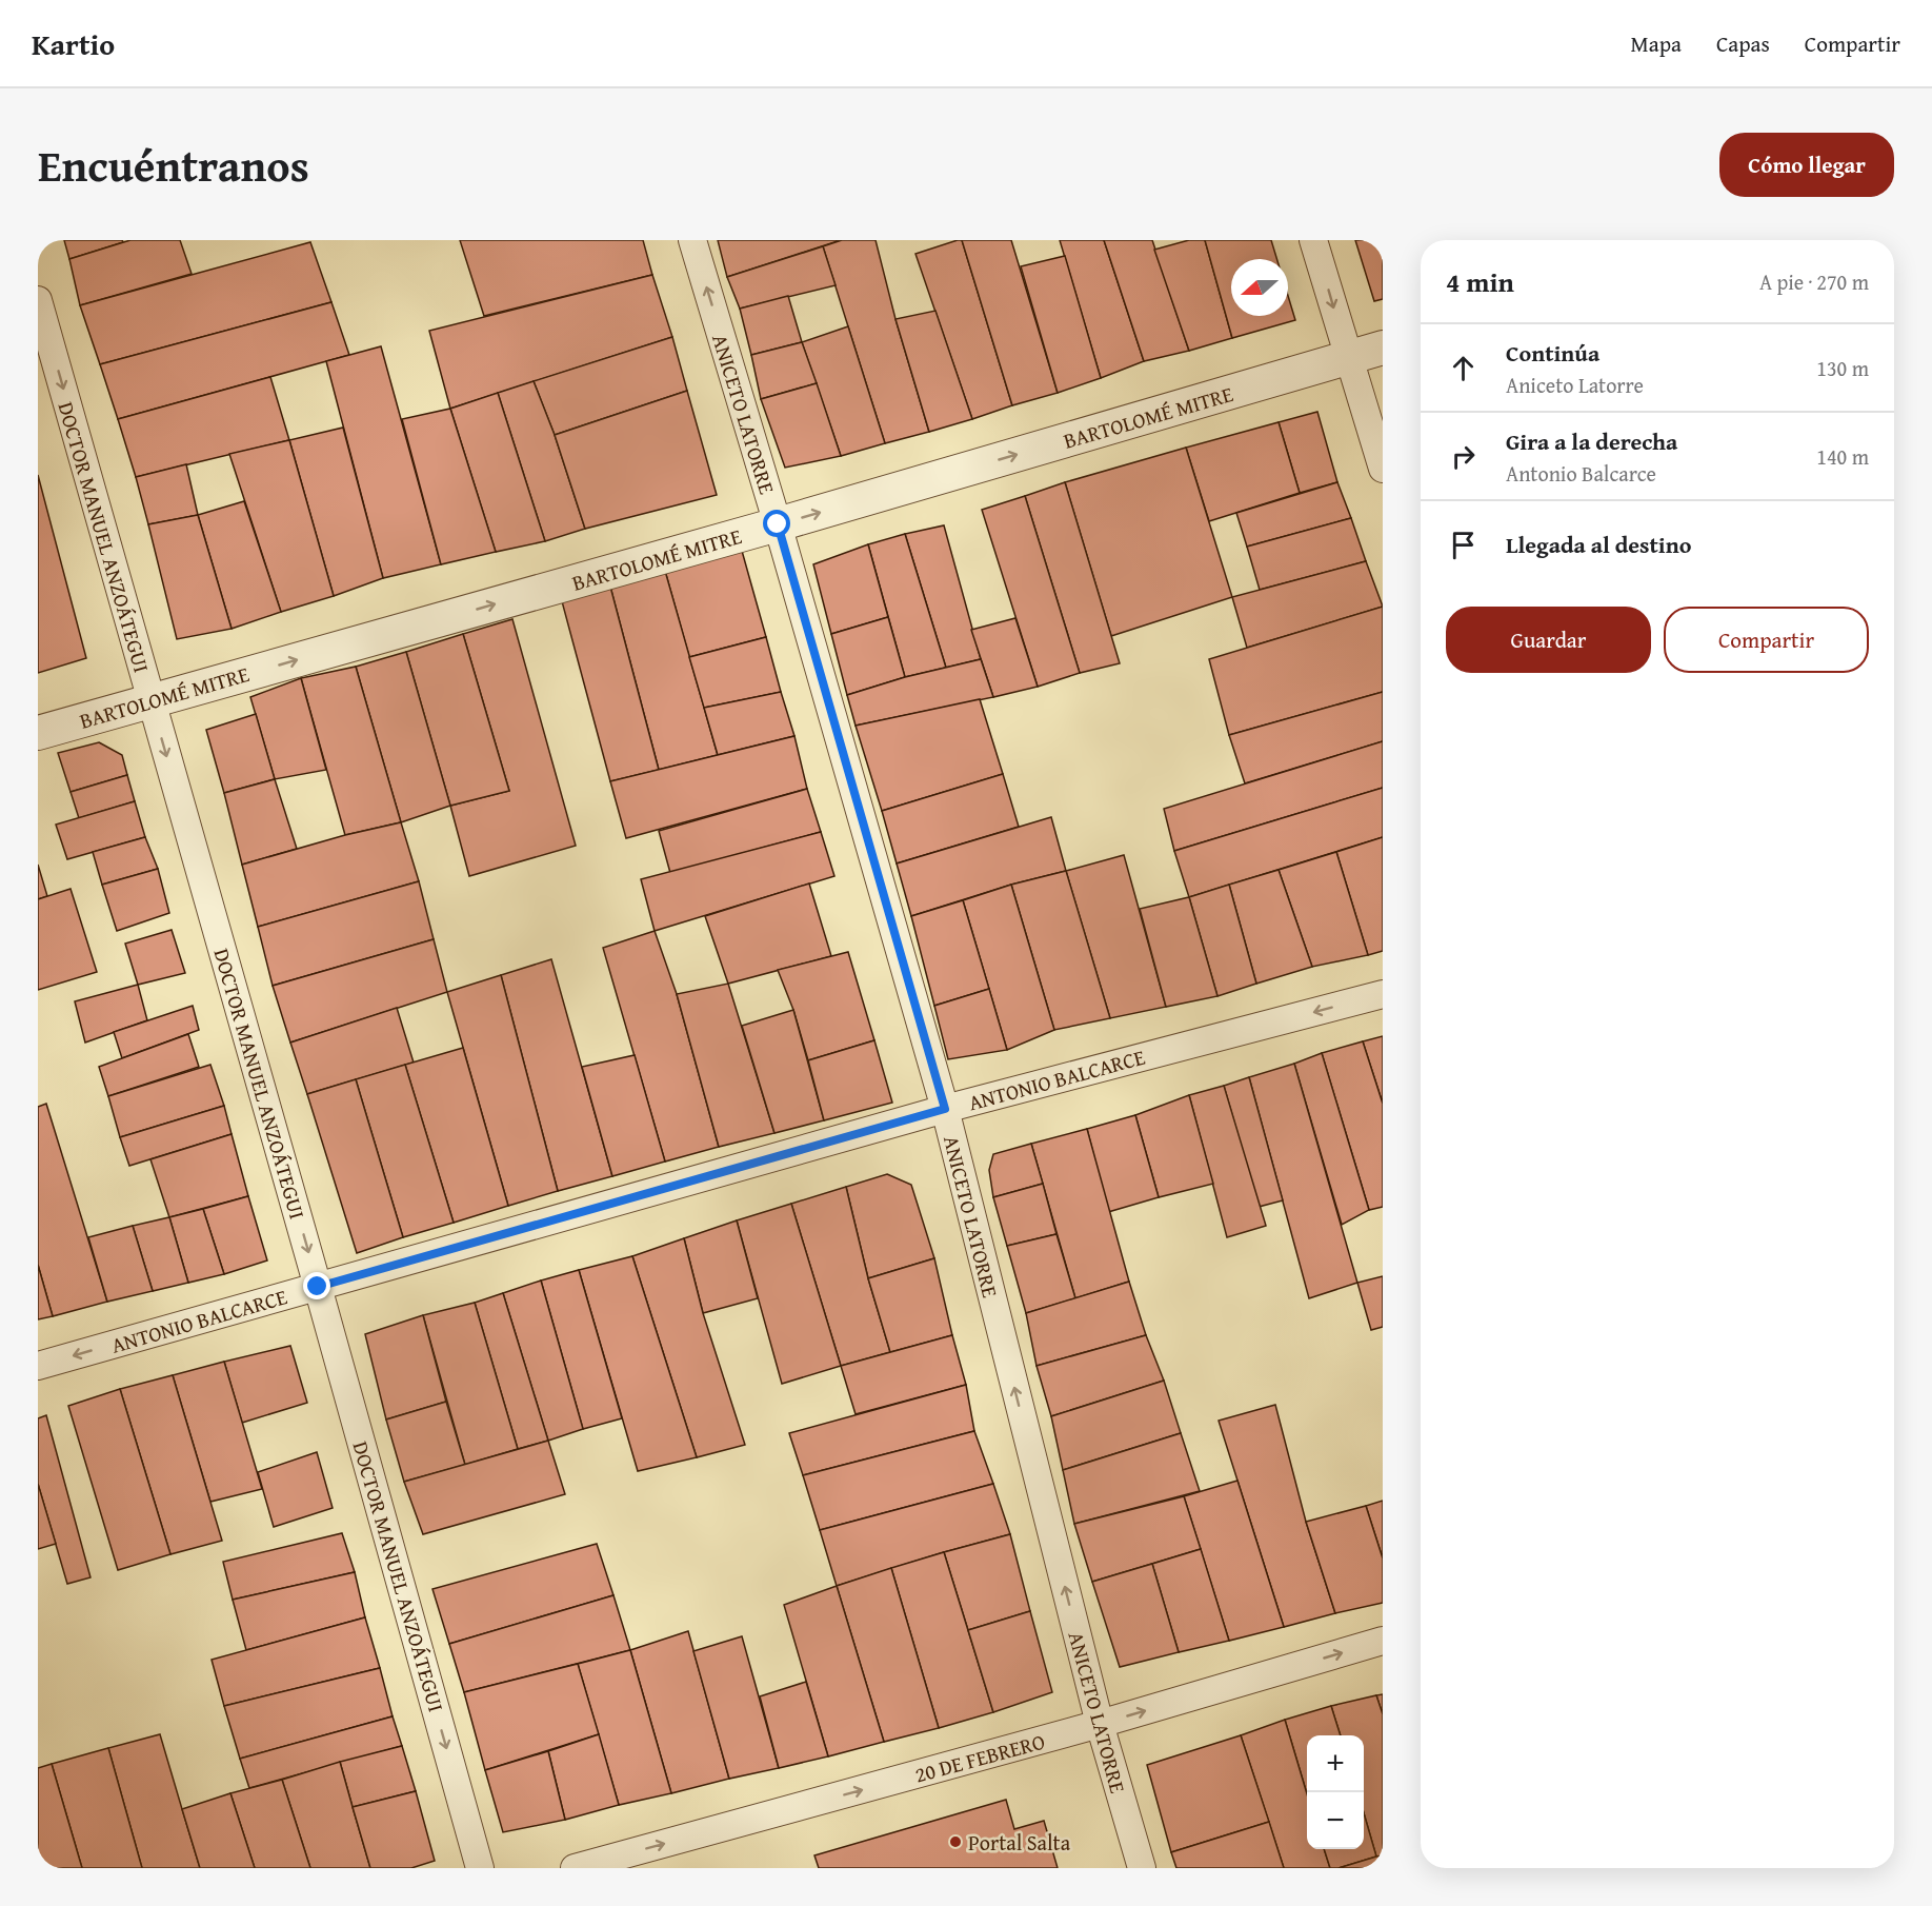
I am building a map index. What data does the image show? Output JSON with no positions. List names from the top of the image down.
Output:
{
  "streets": {
    "street": [
      "ANICETO LATORRE",
      "BARTOLOMÉ MITRE",
      "DOCTOR MANUEL ANZOÁTEGUI",
      "ANTONIO BALCARCE",
      "20 DE FEBRERO"
    ]
  },
  "crossings": [
    ["ANICETO LATORRE", "BARTOLOMÉ MITRE"],
    ["ANICETO LATORRE", "ANTONIO BALCARCE"],
    ["ANICETO LATORRE", "20 DE FEBRERO"],
    ["BARTOLOMÉ MITRE", "DOCTOR MANUEL ANZOÁTEGUI"],
    ["DOCTOR MANUEL ANZOÁTEGUI", "ANTONIO BALCARCE"]
  ],
  "one_way": [
    "ANICETO LATORRE",
    "BARTOLOMÉ MITRE",
    "DOCTOR MANUEL ANZOÁTEGUI",
    "ANTONIO BALCARCE",
    "20 DE FEBRERO"
  ],
  "places": ["Portal Salta"],
  "north": "left",
  "page": {
    "header": "Kartio",
    "nav": ["Mapa", "Capas", "Compartir"],
    "title": "Encuéntranos",
    "buttons": [
      "Cómo llegar",
      ["Guardar", "Compartir"]
    ],
    "heading": ["4 min", "A pie · 270 m"],
    "list": [
      ["Continúa", "Aniceto Latorre", "130 m"],
      ["Gira a la derecha", "Antonio Balcarce", "140 m"],
      "Llegada al destino"
    ],
    "map_buttons": ["+", "−"]
  }
}
